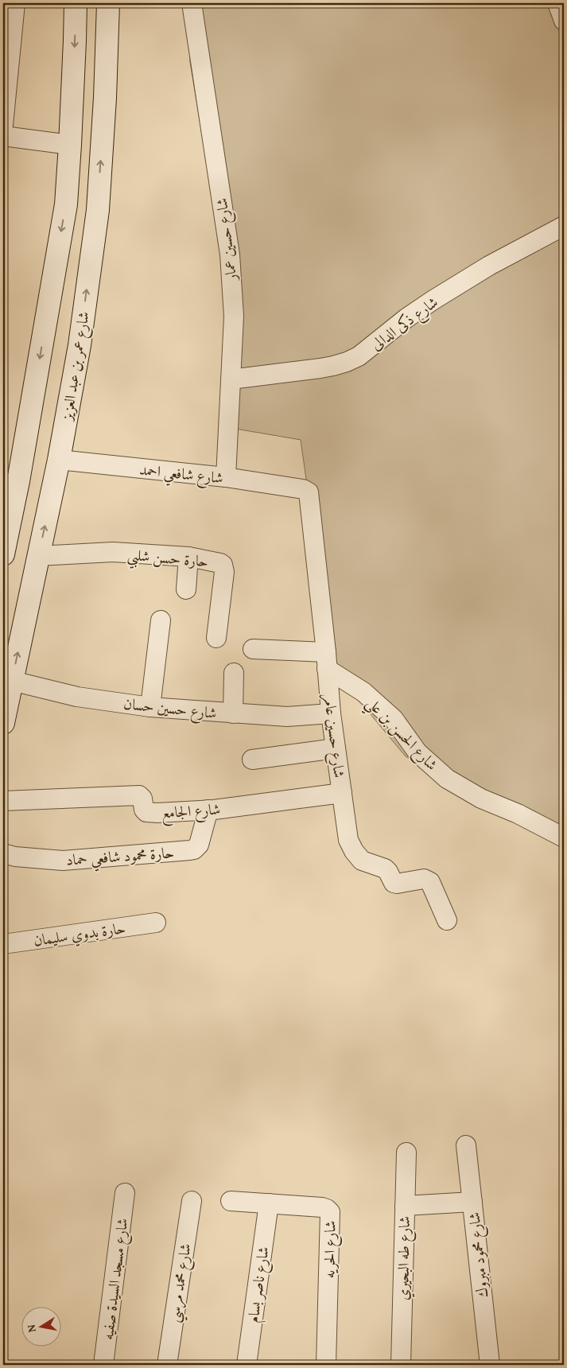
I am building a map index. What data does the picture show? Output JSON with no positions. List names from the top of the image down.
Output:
{
  "streets": {
    "main road": ["شارع عمر بن عبد العزيز"],
    "street": [
      "شارع حسين عمار",
      "شارع ذكى الدالى",
      "شارع شافعي احمد",
      "حارة حسن شلبي",
      "شارع حسين حسان",
      "شارع الحسن بن علي",
      "شارع حسين عامر",
      "شارع الجامع",
      "حارة محمود شافعي حماد",
      "حارة بدوي سليمان",
      "شارع الحريه",
      "شارع محمود مبروك",
      "شارع طه البحيري",
      "شارع مسجد السيدة صفيه",
      "شارع محمد مرسي",
      "شارع ناصر بسام"
    ]
  },
  "crossings": [
    ["شارع حسين عمار", "شارع ذكى الدالى"],
    ["شارع حسين عمار", "شارع شافعي احمد"],
    ["شارع عمر بن عبد العزيز", "شارع شافعي احمد"],
    ["شارع عمر بن عبد العزيز", "حارة حسن شلبي"],
    ["شارع عمر بن عبد العزيز", "شارع حسين حسان"],
    ["شارع شافعي احمد", "شارع حسين عامر"],
    ["شارع حسين حسان", "شارع حسين عامر"],
    ["شارع الحسن بن علي", "شارع حسين عامر"],
    ["شارع حسين عامر", "شارع الجامع"],
    ["شارع الجامع", "حارة محمود شافعي حماد"],
    ["شارع الحريه", "شارع ناصر بسام"]
  ],
  "north": "left"
}
